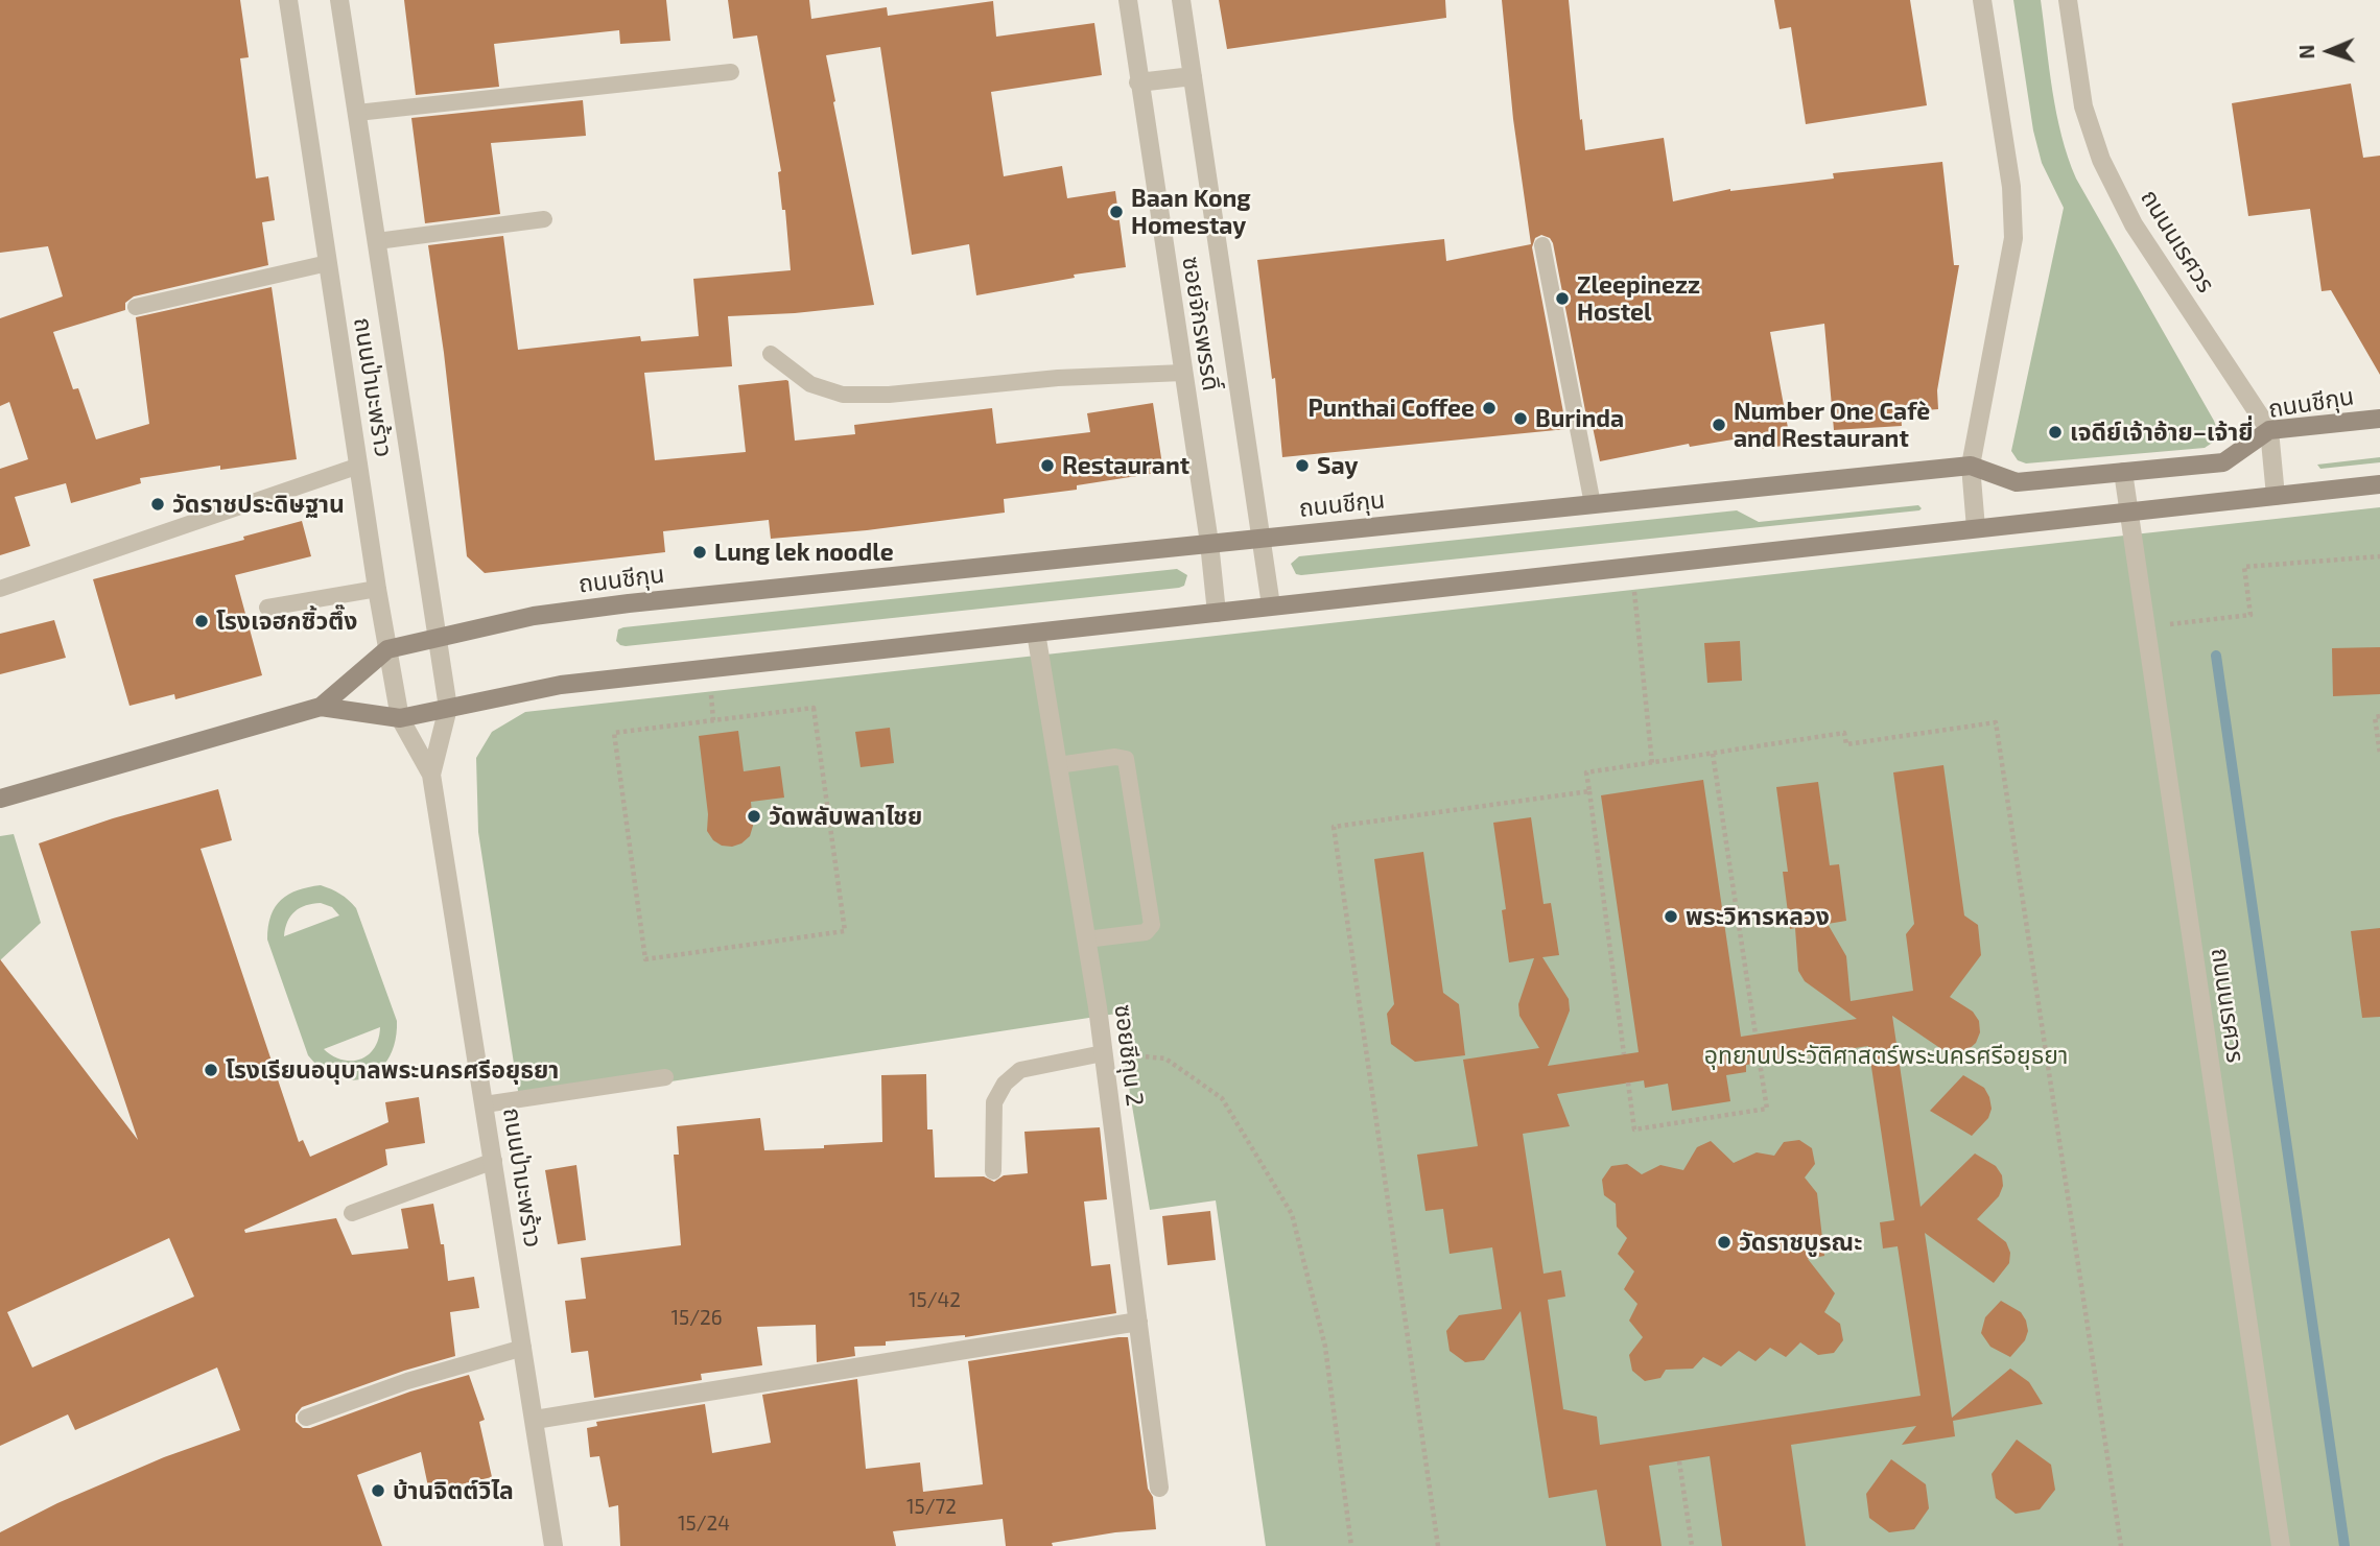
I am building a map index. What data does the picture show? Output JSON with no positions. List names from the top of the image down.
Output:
{
  "streets": {
    "main road": ["ถนนชีกุน"],
    "street": [
      "ถนนนเรศวร",
      "ซอยจักรพรรดิ์",
      "ถนนป่ามะพร้าว",
      "ซอยชีกุน 2"
    ]
  },
  "crossings": [
    ["ถนนนเรศวร", "ถนนชีกุน"],
    ["ซอยจักรพรรดิ์", "ถนนชีกุน"],
    ["ถนนป่ามะพร้าว", "ถนนชีกุน"],
    ["ถนนชีกุน", "ซอยชีกุน 2"]
  ],
  "parks": ["อุทยานประวัติศาสตร์พระนครศรีอยุธยา"],
  "places": [
    "Baan Kong Homestay",
    "Zleepinezz Hostel",
    "Punthai Coffee",
    "Burinda",
    "Number One Cafè and Restaurant",
    "เจดีย์เจ้าอ้าย–เจ้ายี่",
    "Restaurant",
    "Say",
    "วัดราชประดิษฐาน",
    "Lung lek noodle",
    "โรงเจฮกซิ้วตึ๊ง",
    "วัดพลับพลาไชย",
    "พระวิหารหลวง",
    "โรงเรียนอนุบาลพระนครศรีอยุธยา",
    "วัดราชบูรณะ",
    "บ้านจิตต์วิไล"
  ],
  "house_numbers": [
    "15/42",
    "15/26",
    "15/72",
    "15/24"
  ],
  "north": "left"
}
